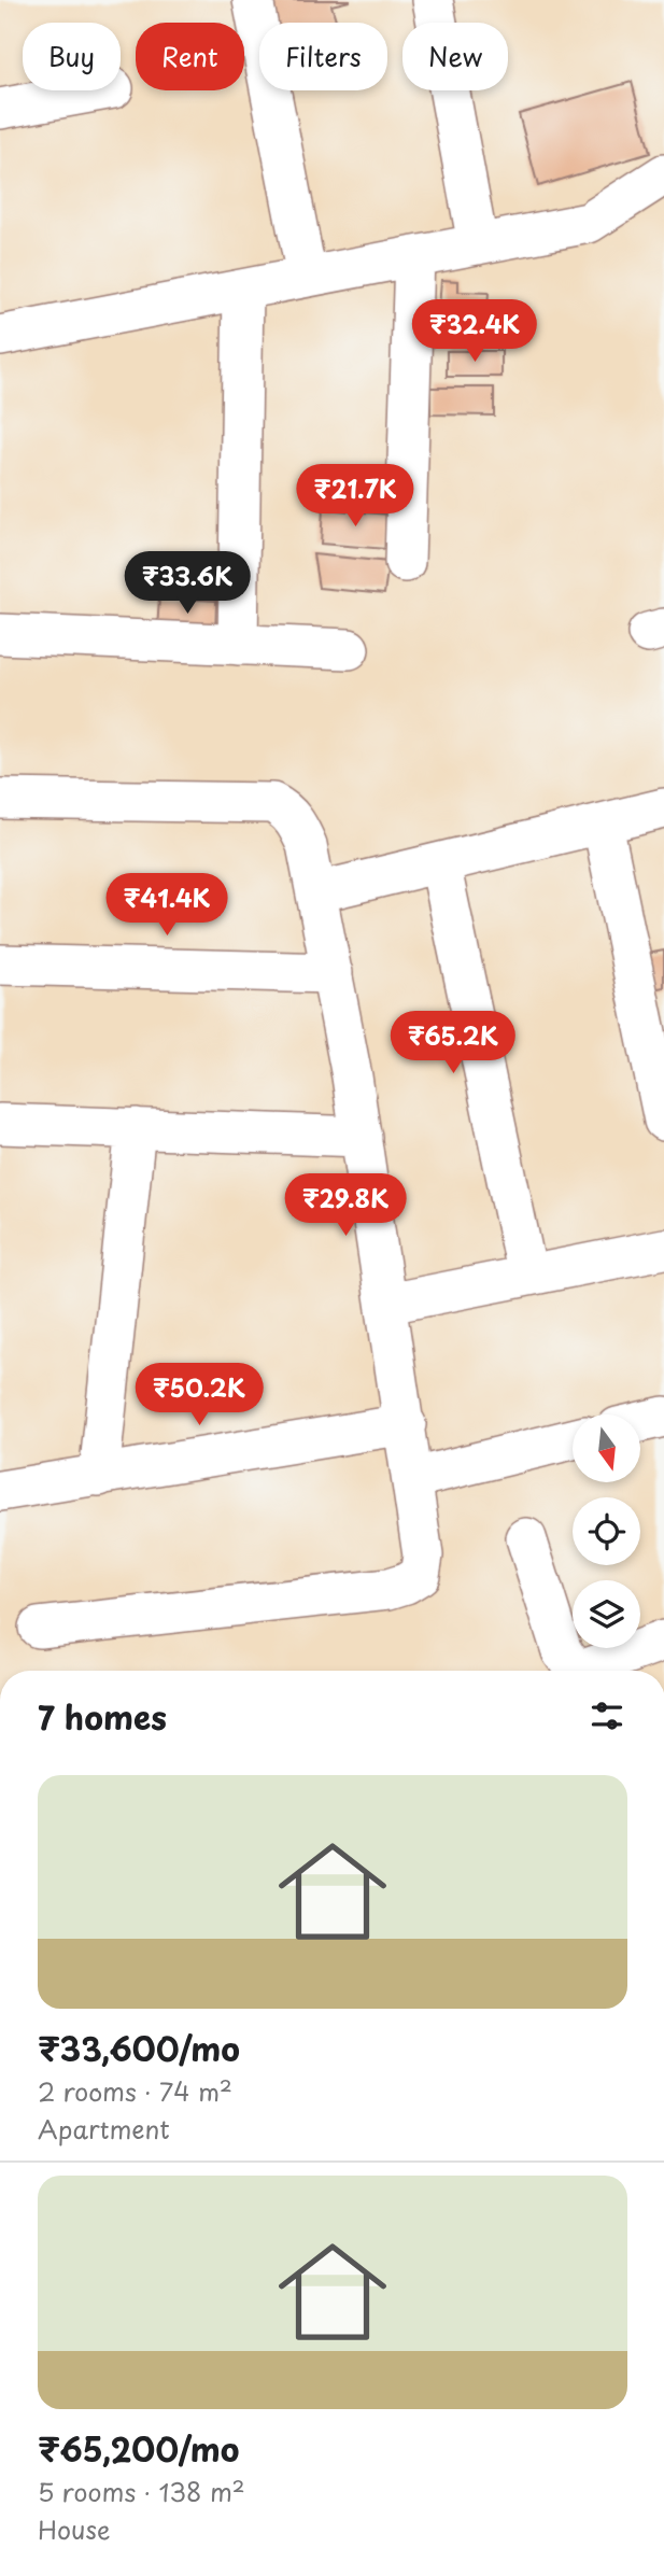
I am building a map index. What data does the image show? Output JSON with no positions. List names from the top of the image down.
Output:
{
  "north": "bottom",
  "page": {
    "chip": [
      "Buy",
      "Rent",
      "Filters",
      "New"
    ],
    "price": [
      "₹32.4K",
      "₹21.7K",
      "₹33.6K",
      "₹41.4K",
      "₹65.2K",
      "₹29.8K",
      "₹50.2K"
    ],
    "heading": "7 homes",
    "list": [
      {
        "name": "₹33,600/mo",
        "note": "2 rooms · 74 m² · Apartment"
      },
      {
        "name": "₹65,200/mo",
        "note": "5 rooms · 138 m² · House"
      }
    ]
  }
}
